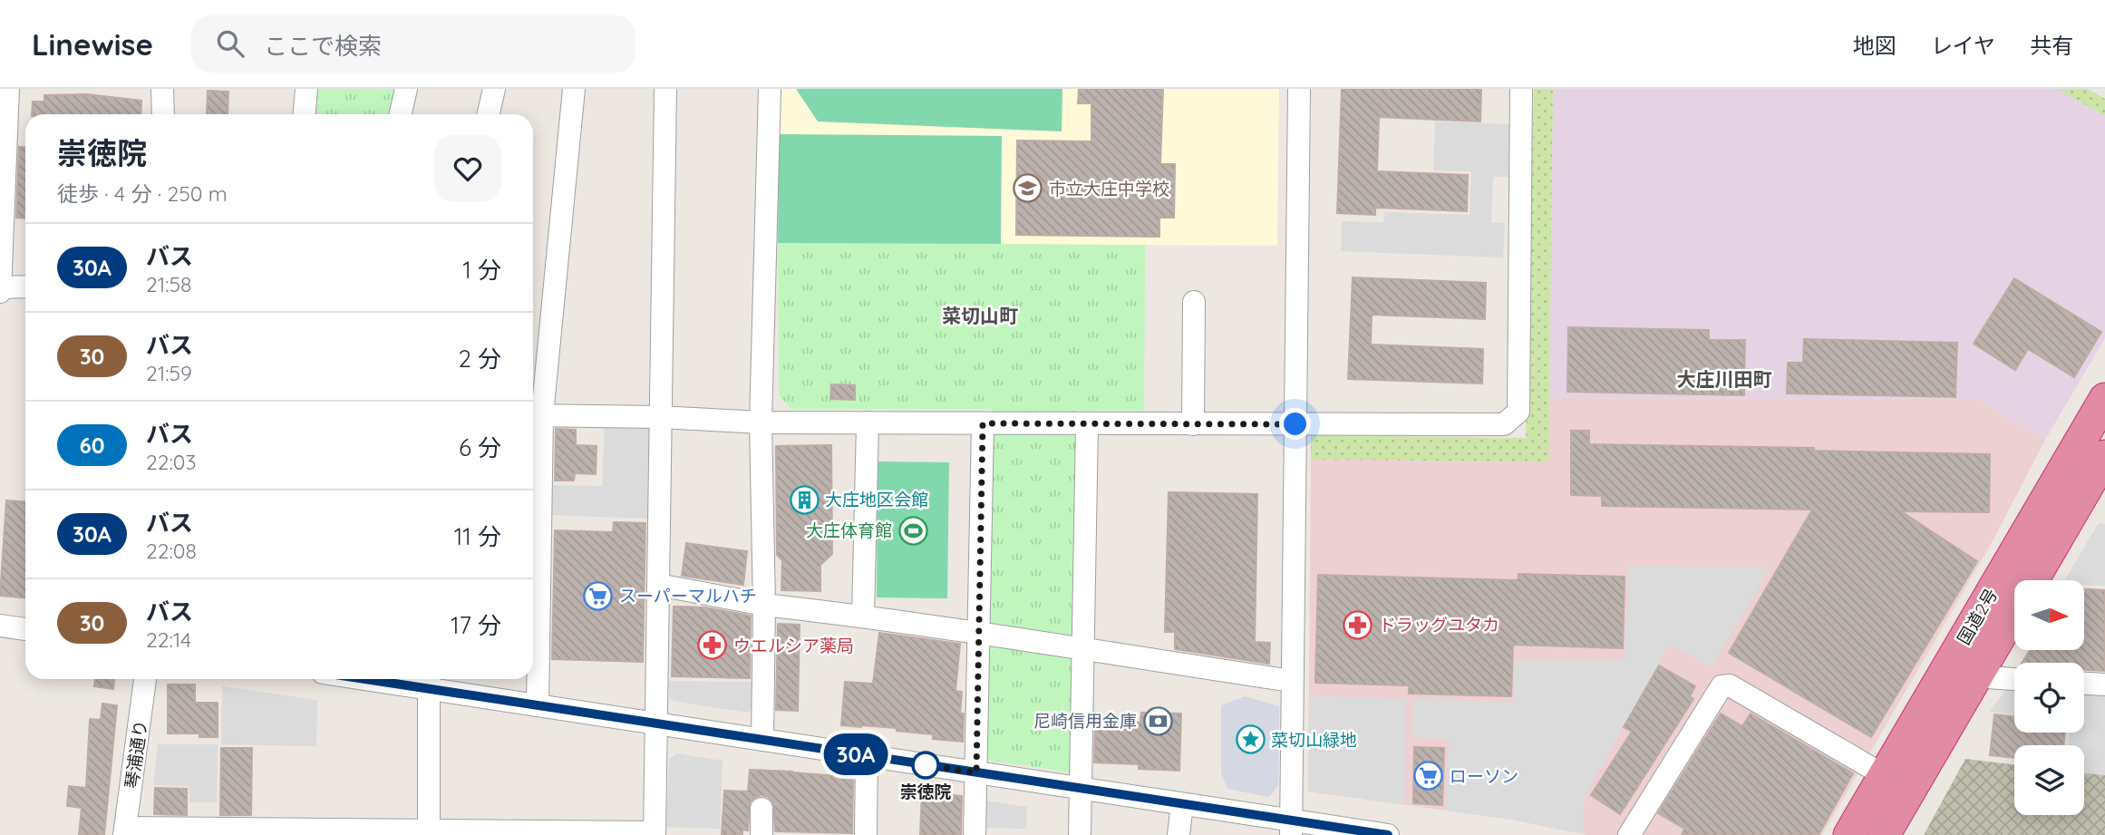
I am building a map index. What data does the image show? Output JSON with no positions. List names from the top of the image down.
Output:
{
  "streets": {
    "highway": ["国道2号"],
    "street": ["琴浦通り"]
  },
  "districts": ["菜切山町", "大庄川田町"],
  "places": {
    "school or university": ["市立大庄中学校"],
    "building": ["大庄地区会館"],
    "sports": ["大庄体育館"],
    "supermarket": ["スーパーマルハチ", "ローソン"],
    "pharmacy": ["ドラッグユタカ", "ウエルシア薬局"],
    "bank": ["尼崎信用金庫"],
    "place": ["菜切山緑地"],
    "other": ["崇徳院"]
  },
  "lines": ["bus line 30A"],
  "north": "right",
  "page": {
    "header": "Linewise",
    "search": "ここで検索",
    "nav": ["地図", "レイヤ", "共有"],
    "on_map": "30A",
    "heading": ["崇徳院", "徒歩 · 4 分 · 250 m"],
    "list": [
      {
        "mark": "30A",
        "name": "バス",
        "note": "21:58",
        "value": "1 分"
      },
      {
        "mark": "30",
        "name": "バス",
        "note": "21:59",
        "value": "2 分"
      },
      {
        "mark": "60",
        "name": "バス",
        "note": "22:03",
        "value": "6 分"
      },
      {
        "mark": "30A",
        "name": "バス",
        "note": "22:08",
        "value": "11 分"
      },
      {
        "mark": "30",
        "name": "バス",
        "note": "22:14",
        "value": "17 分"
      }
    ]
  }
}
